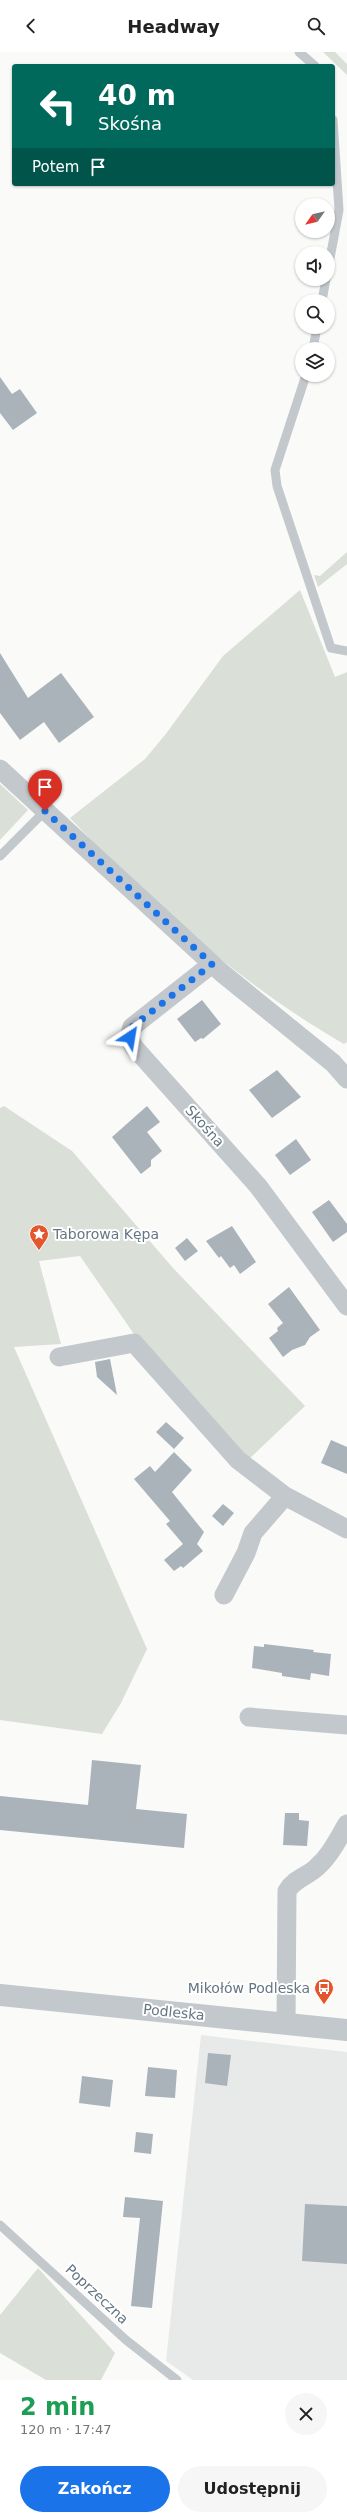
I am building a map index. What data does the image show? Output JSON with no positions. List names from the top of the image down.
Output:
{
  "streets": {
    "street": ["Skośna", "Podleska"],
    "lane": ["Poprzeczna"]
  },
  "places": {
    "place": ["Taborowa Kępa"],
    "bus stop": ["Mikołów Podleska"]
  },
  "north": "bottom left",
  "page": {
    "header": "Headway",
    "turn": ["40 m", "Skośna"],
    "then": "Potem",
    "heading": ["2 min", "120 m · 17:47"],
    "buttons": ["Zakończ", "Udostępnij"]
  }
}
